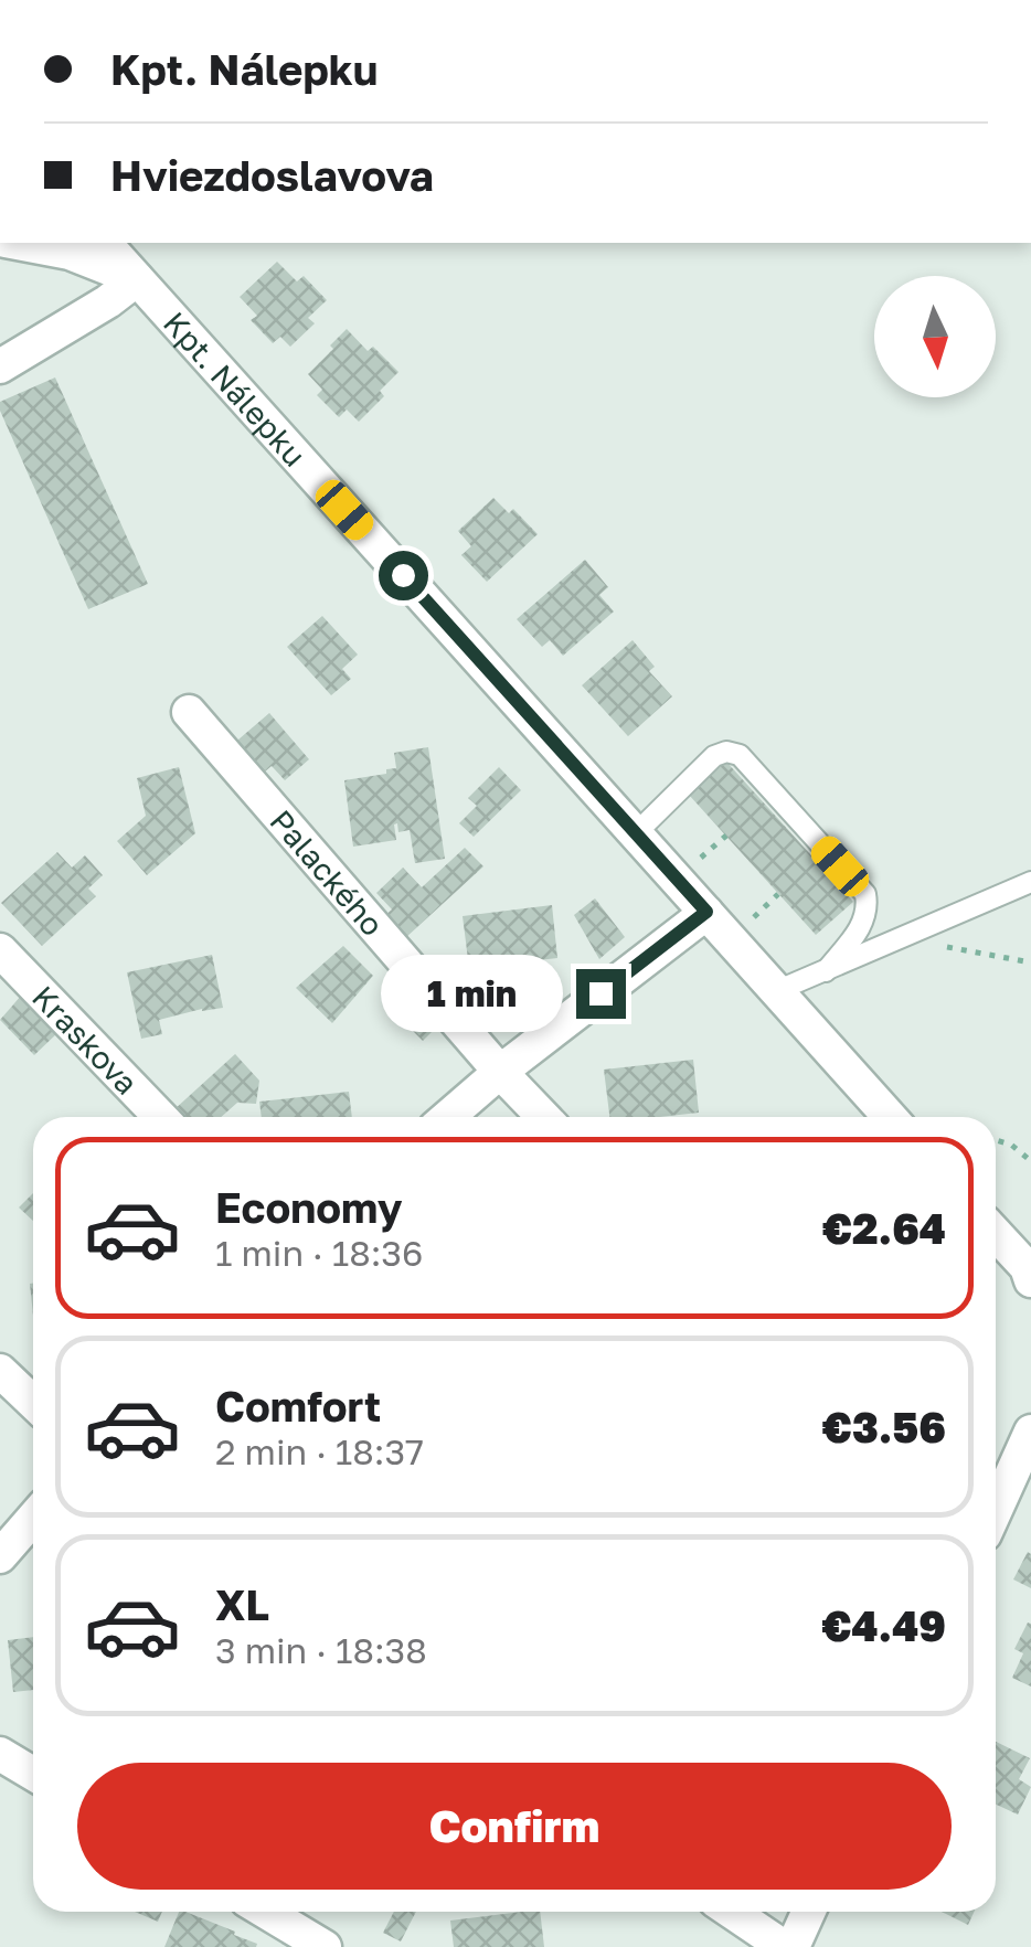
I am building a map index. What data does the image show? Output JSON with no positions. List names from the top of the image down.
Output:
{
  "streets": {
    "street": ["Kpt. Nálepku", "Palackého", "Kraskova"]
  },
  "north": "bottom",
  "page": {
    "banner": ["Kpt. Nálepku", "Hviezdoslavova"],
    "bubble": "1 min",
    "list": [
      {
        "name": "Economy",
        "note": "1 min · 18:36",
        "value": "€2.64"
      },
      {
        "name": "Comfort",
        "note": "2 min · 18:37",
        "value": "€3.56"
      },
      {
        "name": "XL",
        "note": "3 min · 18:38",
        "value": "€4.49"
      }
    ],
    "buttons": "Confirm"
  }
}
